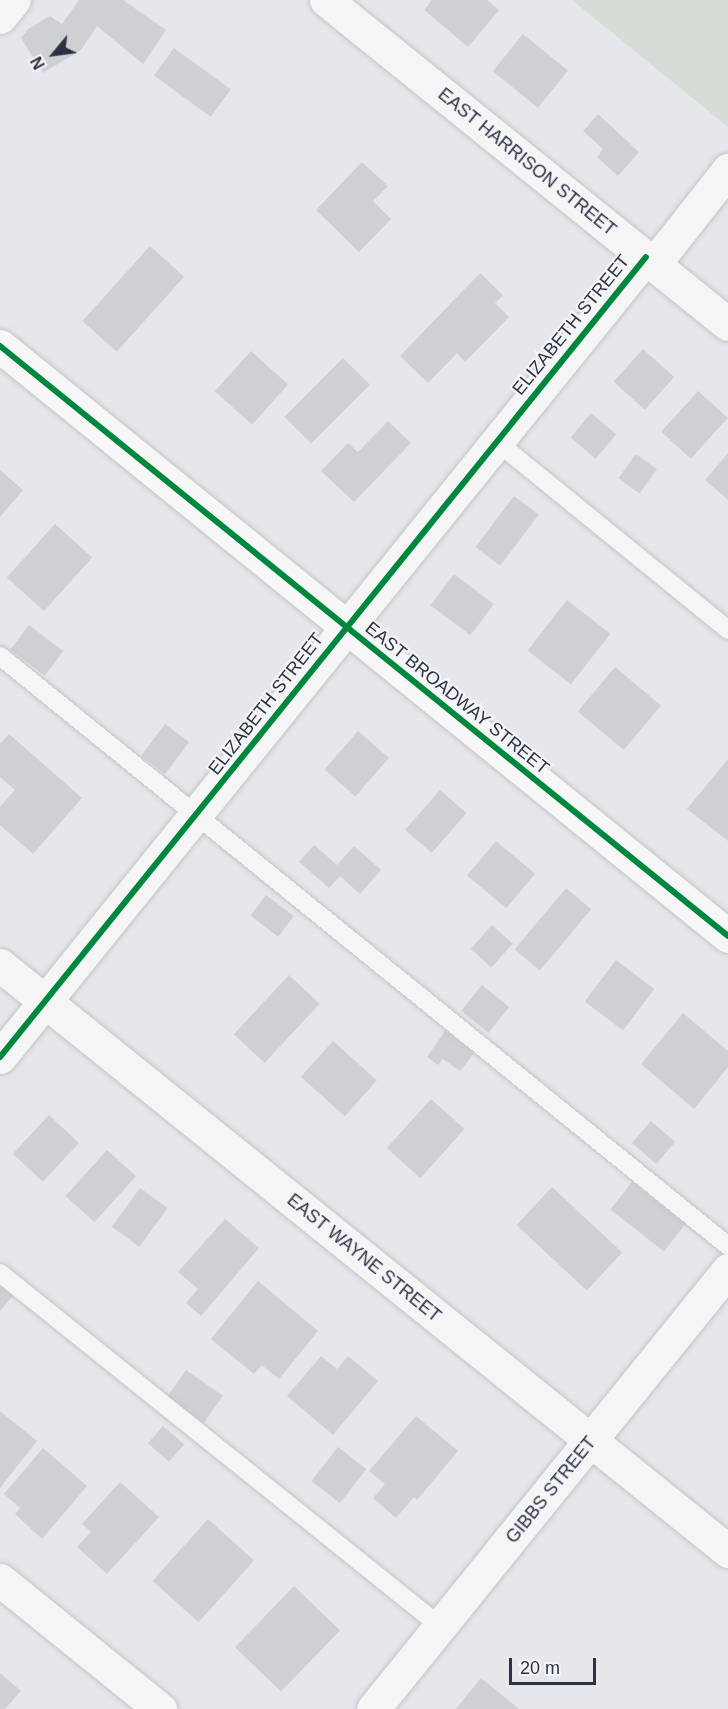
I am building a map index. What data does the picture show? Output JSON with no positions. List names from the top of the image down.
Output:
{
  "streets": {
    "street": [
      "EAST HARRISON STREET",
      "ELIZABETH STREET",
      "EAST BROADWAY STREET",
      "EAST WAYNE STREET",
      "GIBBS STREET"
    ]
  },
  "crossings": [
    ["EAST HARRISON STREET", "ELIZABETH STREET"],
    ["ELIZABETH STREET", "EAST BROADWAY STREET"],
    ["ELIZABETH STREET", "EAST WAYNE STREET"],
    ["EAST WAYNE STREET", "GIBBS STREET"]
  ],
  "scale_bar": "20 m",
  "north": "bottom left"
}
